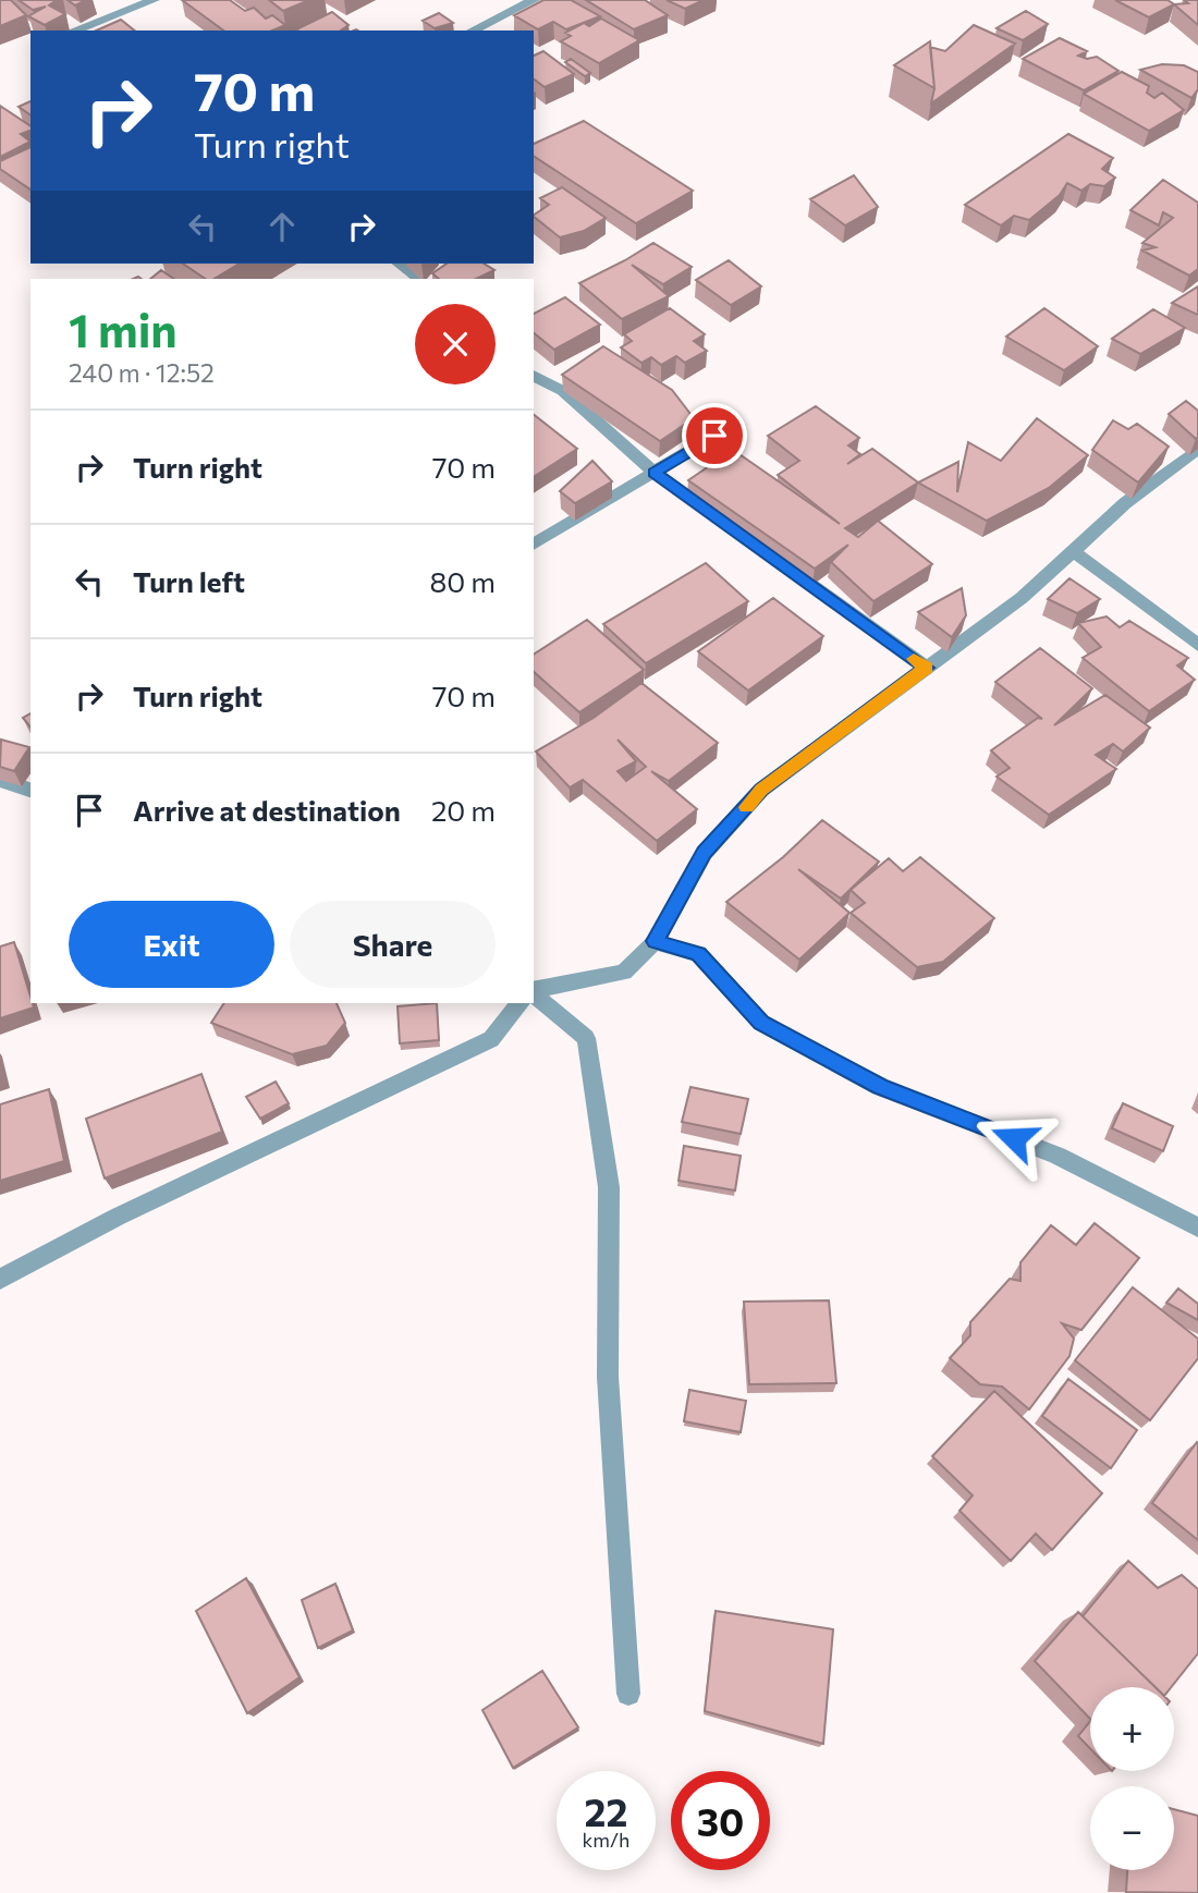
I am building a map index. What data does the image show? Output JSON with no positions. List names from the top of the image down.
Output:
{
  "page": {
    "turn": ["70 m", "Turn right"],
    "heading": ["1 min", "240 m · 12:52"],
    "list": [
      {
        "name": "Turn right",
        "value": "70 m"
      },
      {
        "name": "Turn left",
        "value": "80 m"
      },
      {
        "name": "Turn right",
        "value": "70 m"
      },
      {
        "name": "Arrive at destination",
        "value": "20 m"
      }
    ],
    "buttons": ["Exit", "Share"],
    "map_buttons": ["+", "−"],
    "speed": "22 km/h",
    "limit": "30"
  }
}
